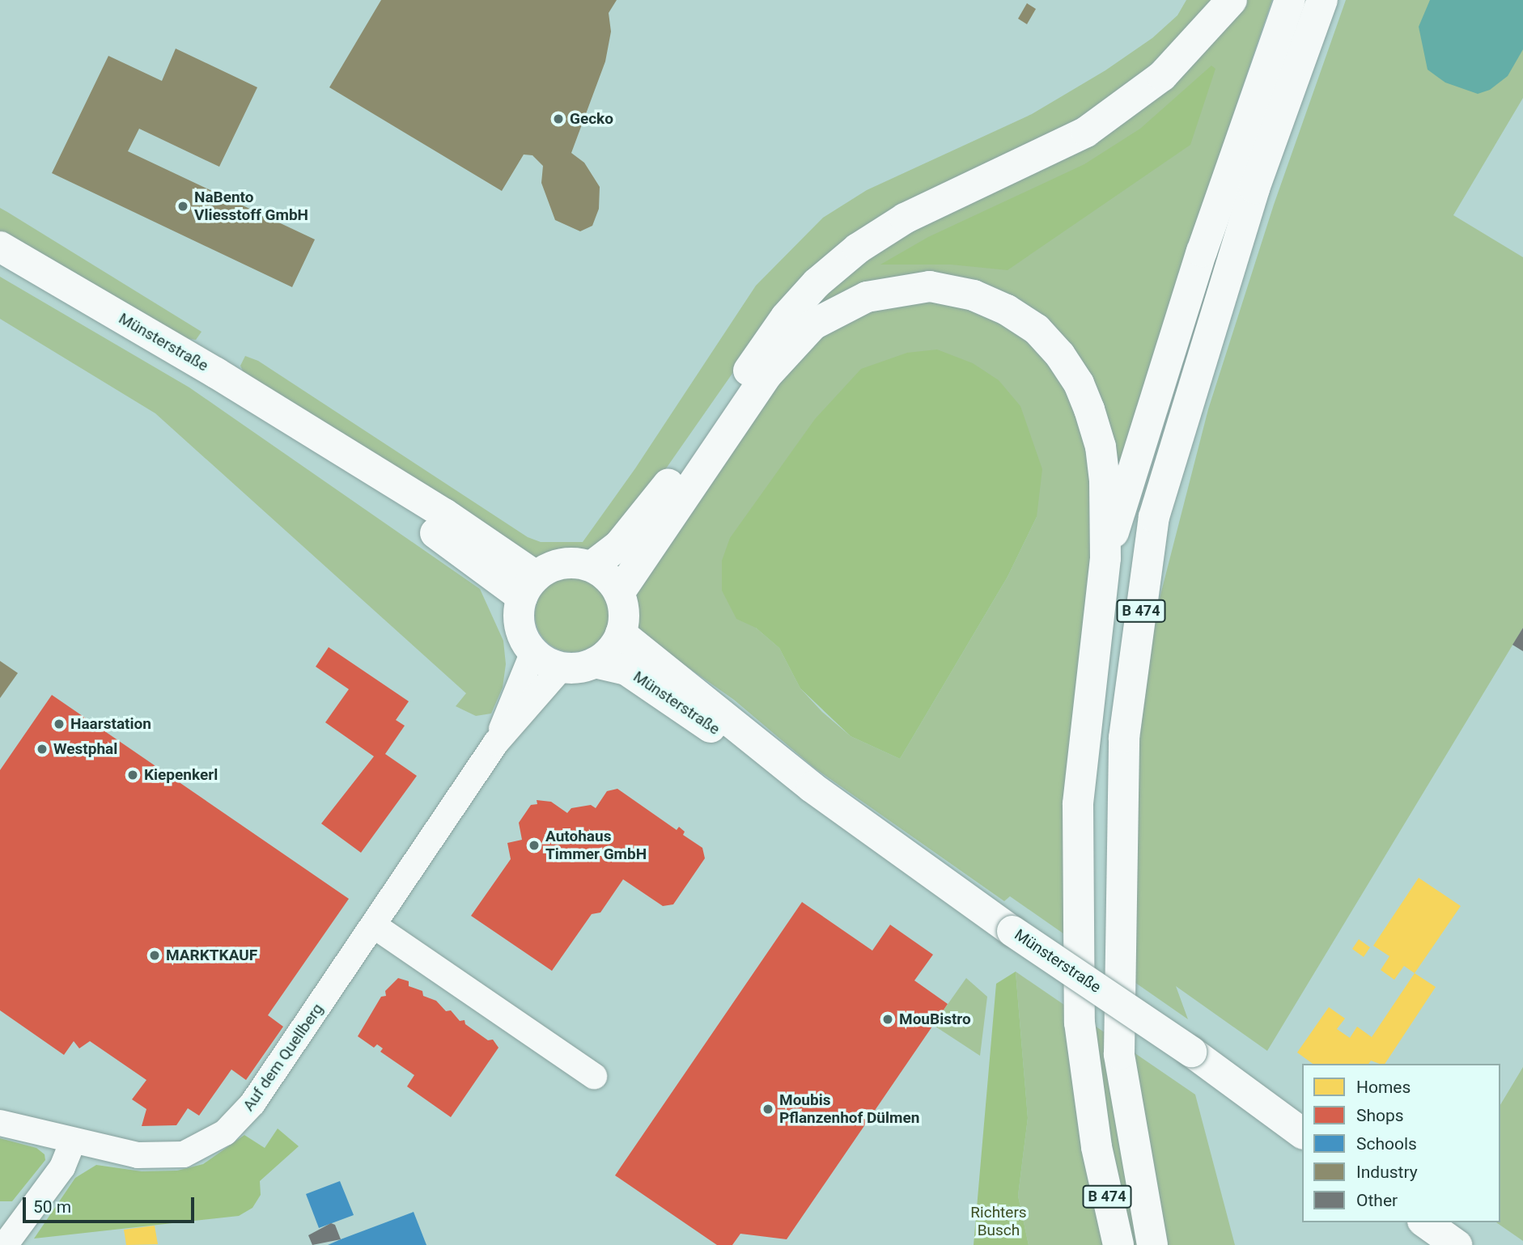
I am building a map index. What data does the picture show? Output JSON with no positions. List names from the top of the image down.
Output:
{
  "streets": {
    "main road": ["Münsterstraße", "B 474"],
    "street": ["Auf dem Quellberg"]
  },
  "crossings": [
    ["Münsterstraße", "Auf dem Quellberg"]
  ],
  "parks": ["Richters Busch"],
  "places": [
    "Gecko",
    "NaBento Vliesstoff GmbH",
    "Haarstation",
    "Westphal",
    "Kiepenkerl",
    "Autohaus Timmer GmbH",
    "MARKTKAUF",
    "MouBistro",
    "Moubis Pflanzenhof Dülmen"
  ],
  "legend": [
    "Homes",
    "Shops",
    "Schools",
    "Industry",
    "Other"
  ],
  "scale_bar": "50 m"
}
